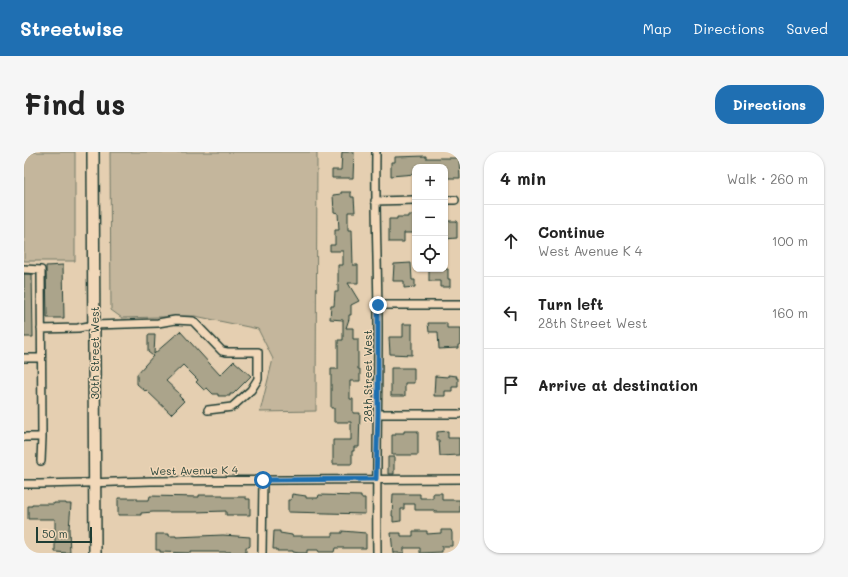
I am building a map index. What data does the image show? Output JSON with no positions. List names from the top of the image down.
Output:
{
  "streets": {
    "main road": ["30th Street West"],
    "street": ["28th Street West", "West Avenue K 4"]
  },
  "crossings": [
    ["30th Street West", "West Avenue K 4"],
    ["28th Street West", "West Avenue K 4"]
  ],
  "scale_bar": "50 m",
  "page": {
    "header": "Streetwise",
    "nav": ["Map", "Directions", "Saved"],
    "buttons": "Directions",
    "title": "Find us",
    "heading": ["4 min", "Walk · 260 m"],
    "map_buttons": ["+", "−"],
    "list": [
      ["Continue", "West Avenue K 4", "100 m"],
      ["Turn left", "28th Street West", "160 m"],
      "Arrive at destination"
    ],
    "scale": "50 m"
  }
}
